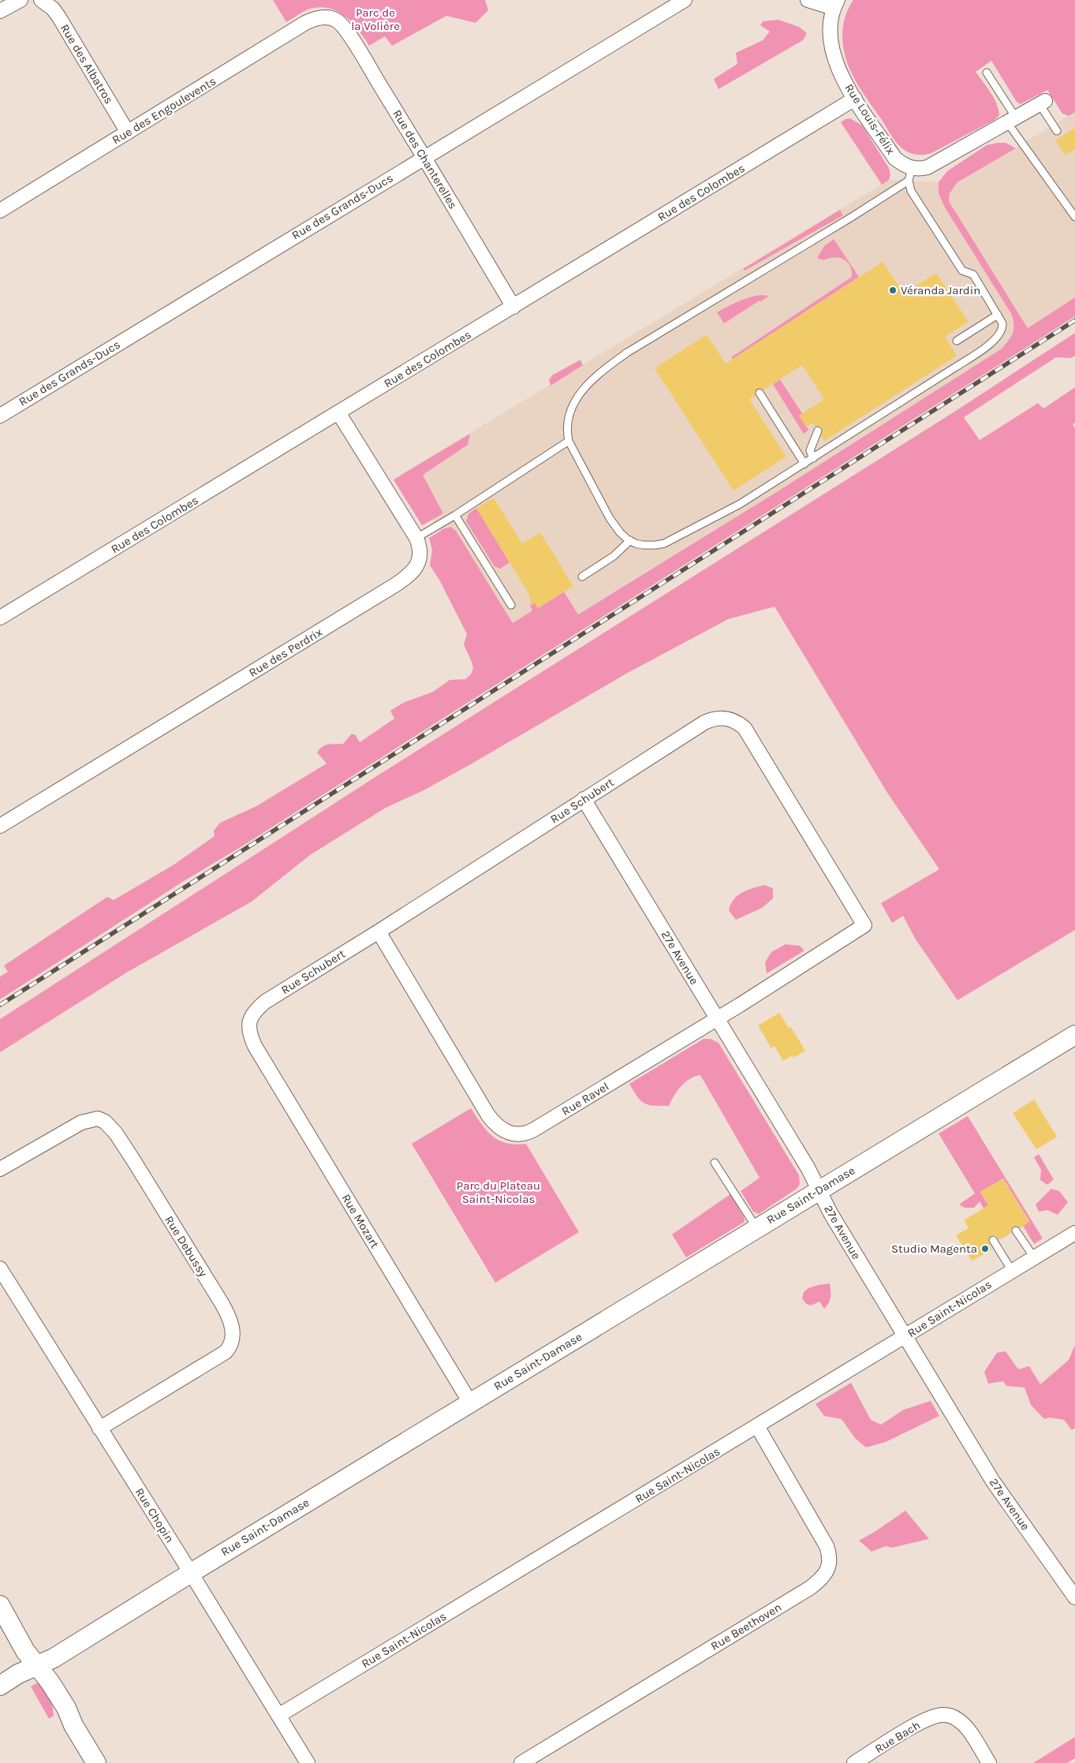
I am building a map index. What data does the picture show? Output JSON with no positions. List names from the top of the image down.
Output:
{
  "streets": {
    "street": [
      "Rue des Albatros",
      "Rue des Engoulevents",
      "Rue Louis-Félix",
      "Rue des Chanterelles",
      "Rue des Colombes",
      "Rue des Grands-Ducs",
      "Rue des Perdrix",
      "Rue Schubert",
      "27e Avenue",
      "Rue Ravel",
      "Rue Saint-Damase",
      "Rue Mozart",
      "Rue Debussy",
      "Rue Saint-Nicolas",
      "Rue Chopin",
      "Rue Beethoven",
      "Rue Bach"
    ]
  },
  "crossings": [
    ["Rue des Albatros", "Rue des Engoulevents"],
    ["Rue des Engoulevents", "Rue des Chanterelles"],
    ["Rue Louis-Félix", "Rue des Colombes"],
    ["Rue des Chanterelles", "Rue des Colombes"],
    ["Rue des Chanterelles", "Rue des Grands-Ducs"],
    ["Rue des Colombes", "Rue des Perdrix"],
    ["Rue Schubert", "27e Avenue"],
    ["Rue Schubert", "Rue Ravel"],
    ["Rue Schubert", "Rue Mozart"],
    ["27e Avenue", "Rue Ravel"],
    ["27e Avenue", "Rue Saint-Damase"],
    ["27e Avenue", "Rue Saint-Nicolas"],
    ["Rue Saint-Damase", "Rue Mozart"],
    ["Rue Saint-Damase", "Rue Chopin"],
    ["Rue Debussy", "Rue Chopin"],
    ["Rue Saint-Nicolas", "Rue Chopin"],
    ["Rue Saint-Nicolas", "Rue Beethoven"]
  ],
  "parks": ["Parc de la Volière", "Parc du Plateau Saint-Nicolas"],
  "places": ["Véranda Jardin", "Studio Magenta"]
}
